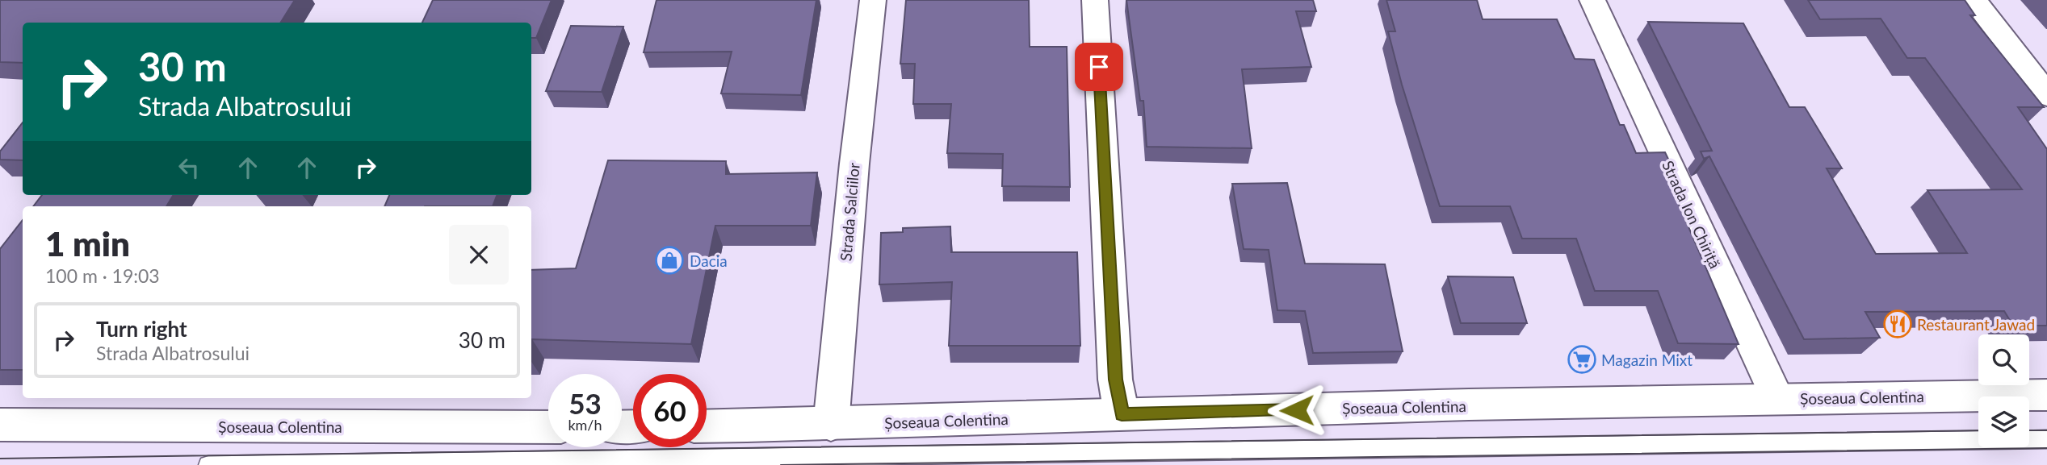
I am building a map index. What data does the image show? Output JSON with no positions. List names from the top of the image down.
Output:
{
  "streets": {
    "street": ["Strada Salciilor", "Strada Ion Chiriță", "Șoseaua Colentina"]
  },
  "crossings": [
    ["Strada Salciilor", "Șoseaua Colentina"],
    ["Strada Ion Chiriță", "Șoseaua Colentina"]
  ],
  "places": {
    "shop": ["Dacia"],
    "restaurant": ["Restaurant Jawad"],
    "supermarket": ["Magazin Mixt"]
  },
  "page": {
    "turn": ["30 m", "Strada Albatrosului"],
    "heading": ["1 min", "100 m · 19:03"],
    "list": [
      {
        "name": "Turn right",
        "note": "Strada Albatrosului",
        "value": "30 m"
      }
    ],
    "speed": "53 km/h",
    "limit": "60"
  }
}
